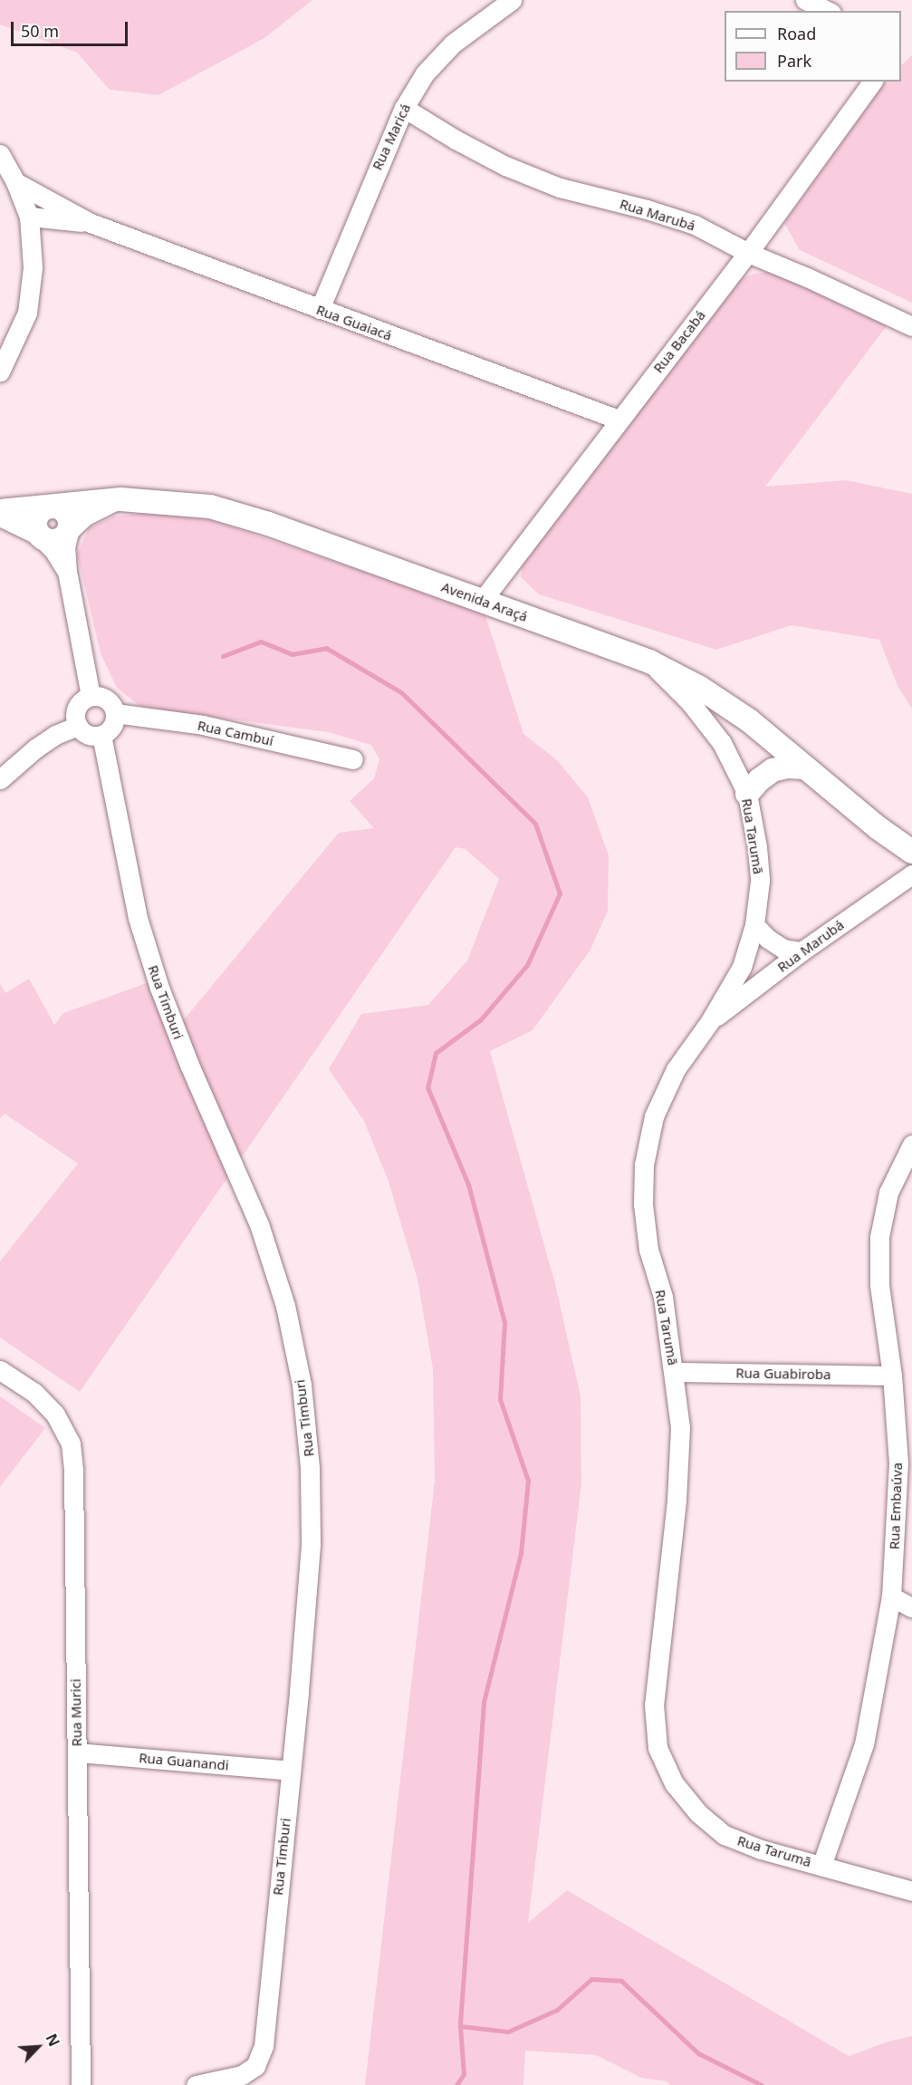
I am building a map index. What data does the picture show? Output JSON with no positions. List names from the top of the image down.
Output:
{
  "streets": {
    "street": [
      "Rua Maricá",
      "Rua Marubá",
      "Rua Guaiacá",
      "Rua Bacabá",
      "Avenida Araçá",
      "Rua Cambuí",
      "Rua Tarumã",
      "Rua Timburi",
      "Rua Guabiroba",
      "Rua Embaúva",
      "Rua Murici",
      "Rua Guanandi"
    ]
  },
  "crossings": [
    ["Rua Maricá", "Rua Marubá"],
    ["Rua Maricá", "Rua Guaiacá"],
    ["Rua Marubá", "Rua Bacabá"],
    ["Rua Marubá", "Rua Tarumã"],
    ["Rua Guaiacá", "Rua Bacabá"],
    ["Rua Bacabá", "Avenida Araçá"],
    ["Avenida Araçá", "Rua Tarumã"],
    ["Rua Cambuí", "Rua Timburi"],
    ["Rua Tarumã", "Rua Guabiroba"],
    ["Rua Tarumã", "Rua Embaúva"],
    ["Rua Timburi", "Rua Guanandi"],
    ["Rua Guabiroba", "Rua Embaúva"],
    ["Rua Murici", "Rua Guanandi"]
  ],
  "legend": ["Road", "Park"],
  "scale_bar": "50 m",
  "north": "top right"
}
